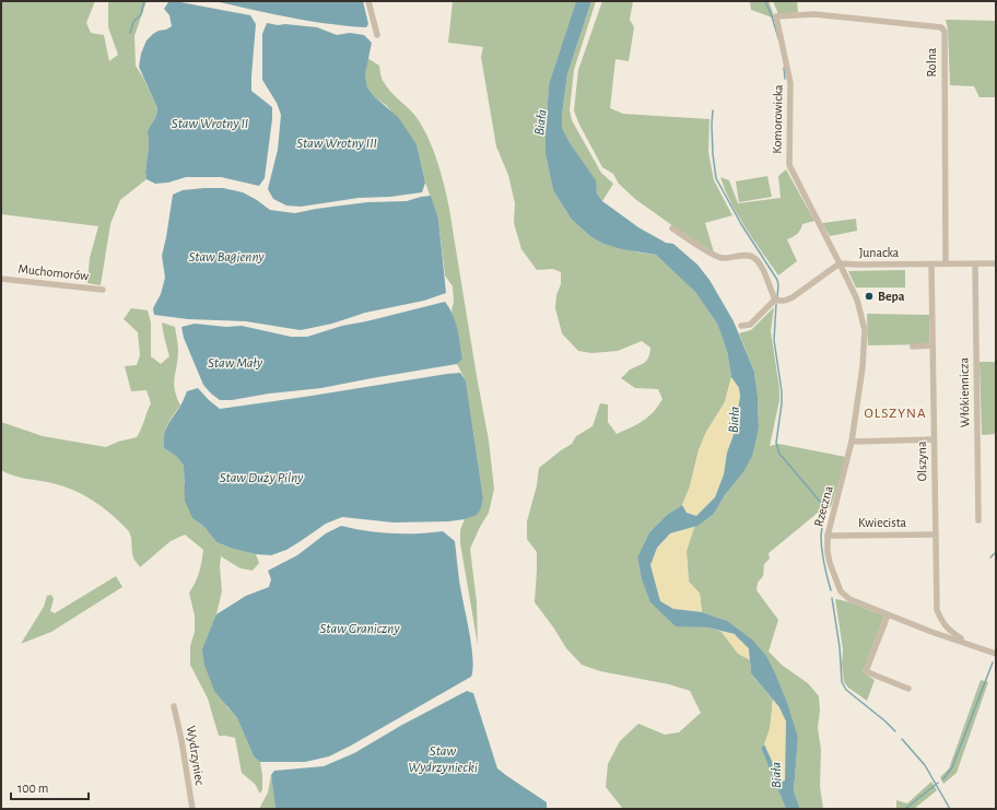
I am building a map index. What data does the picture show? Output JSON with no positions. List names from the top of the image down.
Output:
{
  "streets": {
    "street": [
      "Rolna",
      "Komorowicka",
      "Junacka",
      "Muchomorów",
      "Włókiennicza",
      "Olszyna",
      "Rzeczna",
      "Kwiecista",
      "Wydrzyniec"
    ]
  },
  "crossings": [
    ["Rolna", "Komorowicka"],
    ["Rolna", "Junacka"],
    ["Komorowicka", "Junacka"],
    ["Komorowicka", "Rzeczna"],
    ["Junacka", "Włókiennicza"],
    ["Junacka", "Olszyna"],
    ["Junacka", "Rzeczna"],
    ["Olszyna", "Rzeczna"],
    ["Olszyna", "Kwiecista"],
    ["Rzeczna", "Kwiecista"]
  ],
  "districts": ["OLSZYNA"],
  "water": [
    "Biała",
    "Staw Wrotny II",
    "Staw Wrotny III",
    "Staw Bagienny",
    "Staw Mały",
    "Staw Duży Pilny",
    "Staw Graniczny",
    "Staw Wydrzyniecki"
  ],
  "places": ["Bepa"],
  "scale_bar": "100 m"
}
